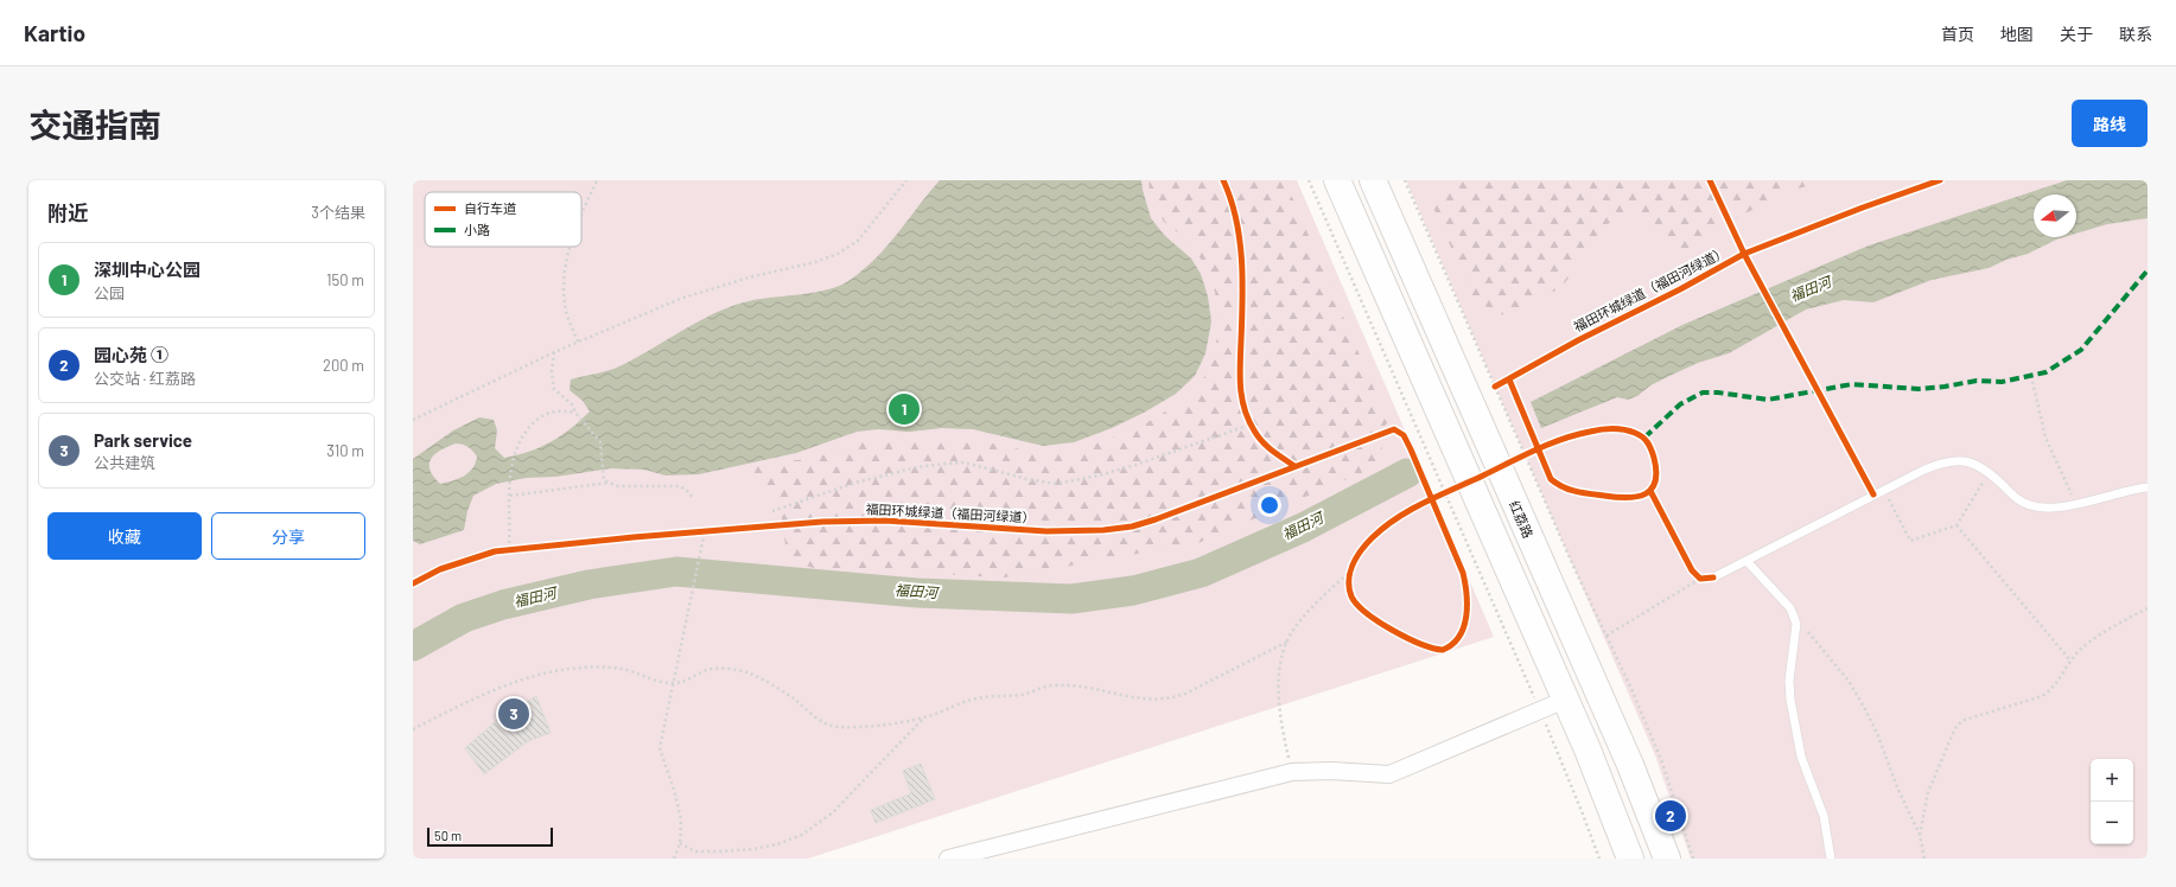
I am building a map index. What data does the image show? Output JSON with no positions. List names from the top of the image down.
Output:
{
  "streets": {
    "main road": ["红荔路"],
    "cycle path": ["福田环城绿道（福田河绿道）"]
  },
  "water": ["福田河"],
  "legend": ["自行车道", "小路"],
  "scale_bar": "50 m",
  "north": "left",
  "page": {
    "header": "Kartio",
    "nav": [
      "首页",
      "地图",
      "关于",
      "联系"
    ],
    "title": "交通指南",
    "buttons": [
      "路线",
      ["收藏", "分享"]
    ],
    "heading": ["附近", "3个结果"],
    "list": [
      {
        "mark": "1",
        "name": "深圳中心公园",
        "note": "公园",
        "value": "150 m"
      },
      {
        "mark": "2",
        "name": "园心苑 ①",
        "note": "公交站 · 红荔路",
        "value": "200 m"
      },
      {
        "mark": "3",
        "name": "Park service",
        "note": "公共建筑",
        "value": "310 m"
      }
    ],
    "pins": ["1", "3", "2"],
    "map_buttons": ["+", "−"],
    "scale": "50 m"
  }
}
